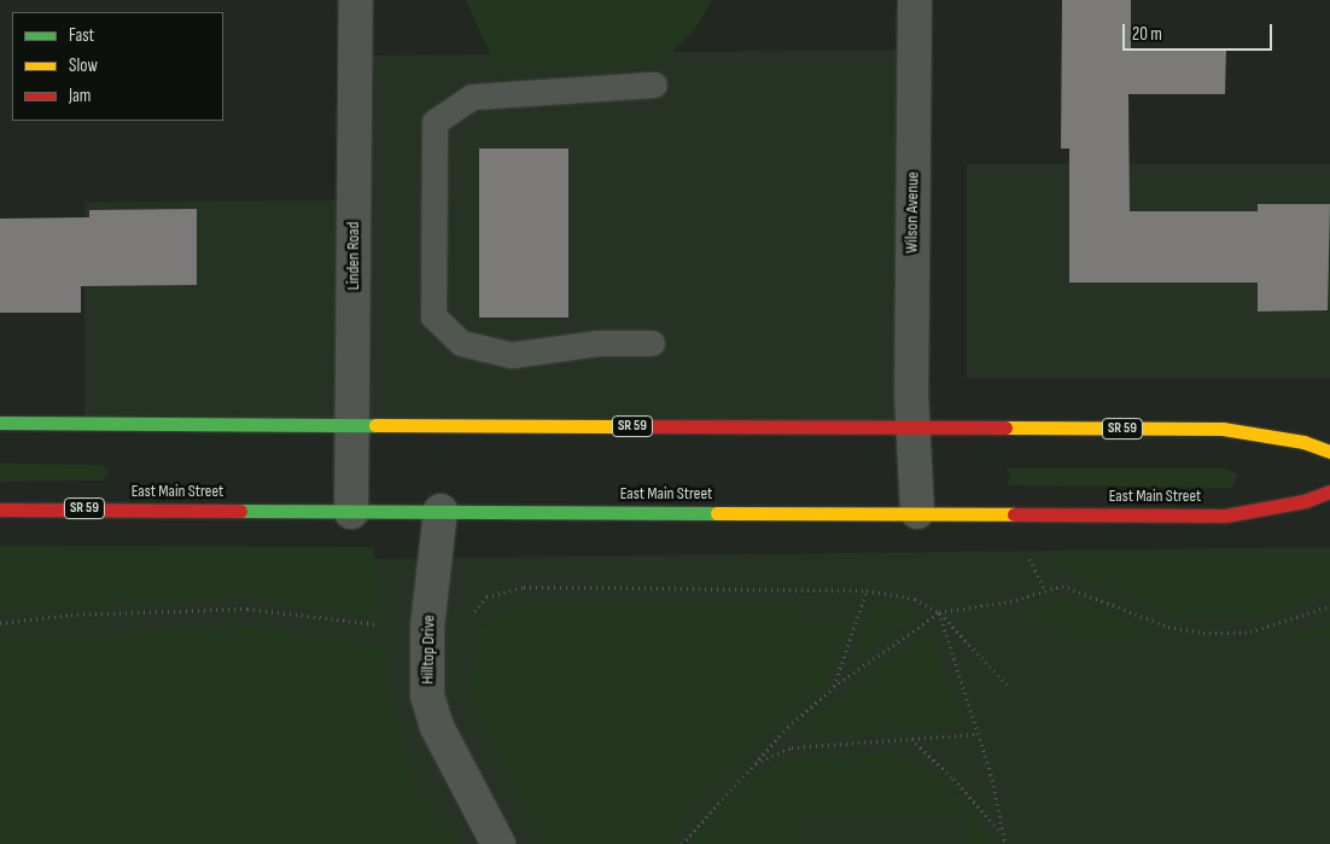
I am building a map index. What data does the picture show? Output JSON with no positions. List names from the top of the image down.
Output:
{
  "streets": {
    "main road": ["SR 59", "East Main Street"],
    "street": ["Wilson Avenue", "Linden Road", "Hilltop Drive"]
  },
  "crossings": [
    ["Wilson Avenue", "SR 59"],
    ["Wilson Avenue", "East Main Street"],
    ["Linden Road", "SR 59"],
    ["Linden Road", "East Main Street"],
    ["East Main Street", "Hilltop Drive"]
  ],
  "legend": ["Fast", "Slow", "Jam"],
  "scale_bar": "20 m"
}
